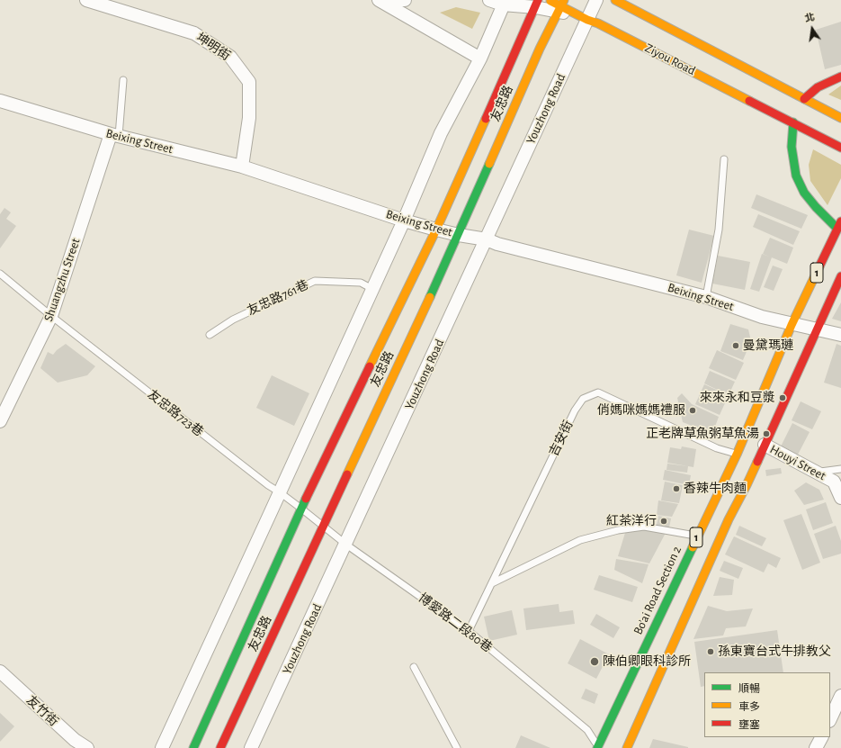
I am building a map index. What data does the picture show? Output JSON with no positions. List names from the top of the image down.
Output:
{
  "streets": {
    "street": [
      "坤明街",
      "Ziyou Road",
      "友忠路",
      "Youzhong Road",
      "Beixing Street",
      "1",
      "Shuangzhu Street",
      "Houyi Street",
      "Bo’ai Road Section 2",
      "友竹街"
    ],
    "lane": [
      "友忠路761巷",
      "友忠路723巷",
      "吉安街",
      "博愛路二段80巷"
    ]
  },
  "crossings": [
    ["坤明街", "Beixing Street"],
    ["Ziyou Road", "友忠路"],
    ["Ziyou Road", "Youzhong Road"],
    ["友忠路", "Beixing Street"],
    ["友忠路", "博愛路二段80巷"],
    ["Youzhong Road", "Beixing Street"],
    ["Youzhong Road", "博愛路二段80巷"],
    ["Beixing Street", "1"],
    ["Beixing Street", "Shuangzhu Street"],
    ["Beixing Street", "Bo’ai Road Section 2"],
    ["1", "Houyi Street"],
    ["1", "Bo’ai Road Section 2"],
    ["Shuangzhu Street", "友忠路723巷"],
    ["友忠路723巷", "博愛路二段80巷"],
    ["吉安街", "Bo’ai Road Section 2"],
    ["吉安街", "博愛路二段80巷"],
    ["Bo’ai Road Section 2", "博愛路二段80巷"]
  ],
  "places": [
    "曼黛瑪璉",
    "來來永和豆漿",
    "俏媽咪媽媽禮服",
    "正老牌草魚粥草魚湯",
    "香辣牛肉麵",
    "紅茶洋行",
    "孫東寶台式牛排教父",
    "陳伯卿眼科診所"
  ],
  "legend": ["順暢", "車多", "壅塞"],
  "north": "top"
}
